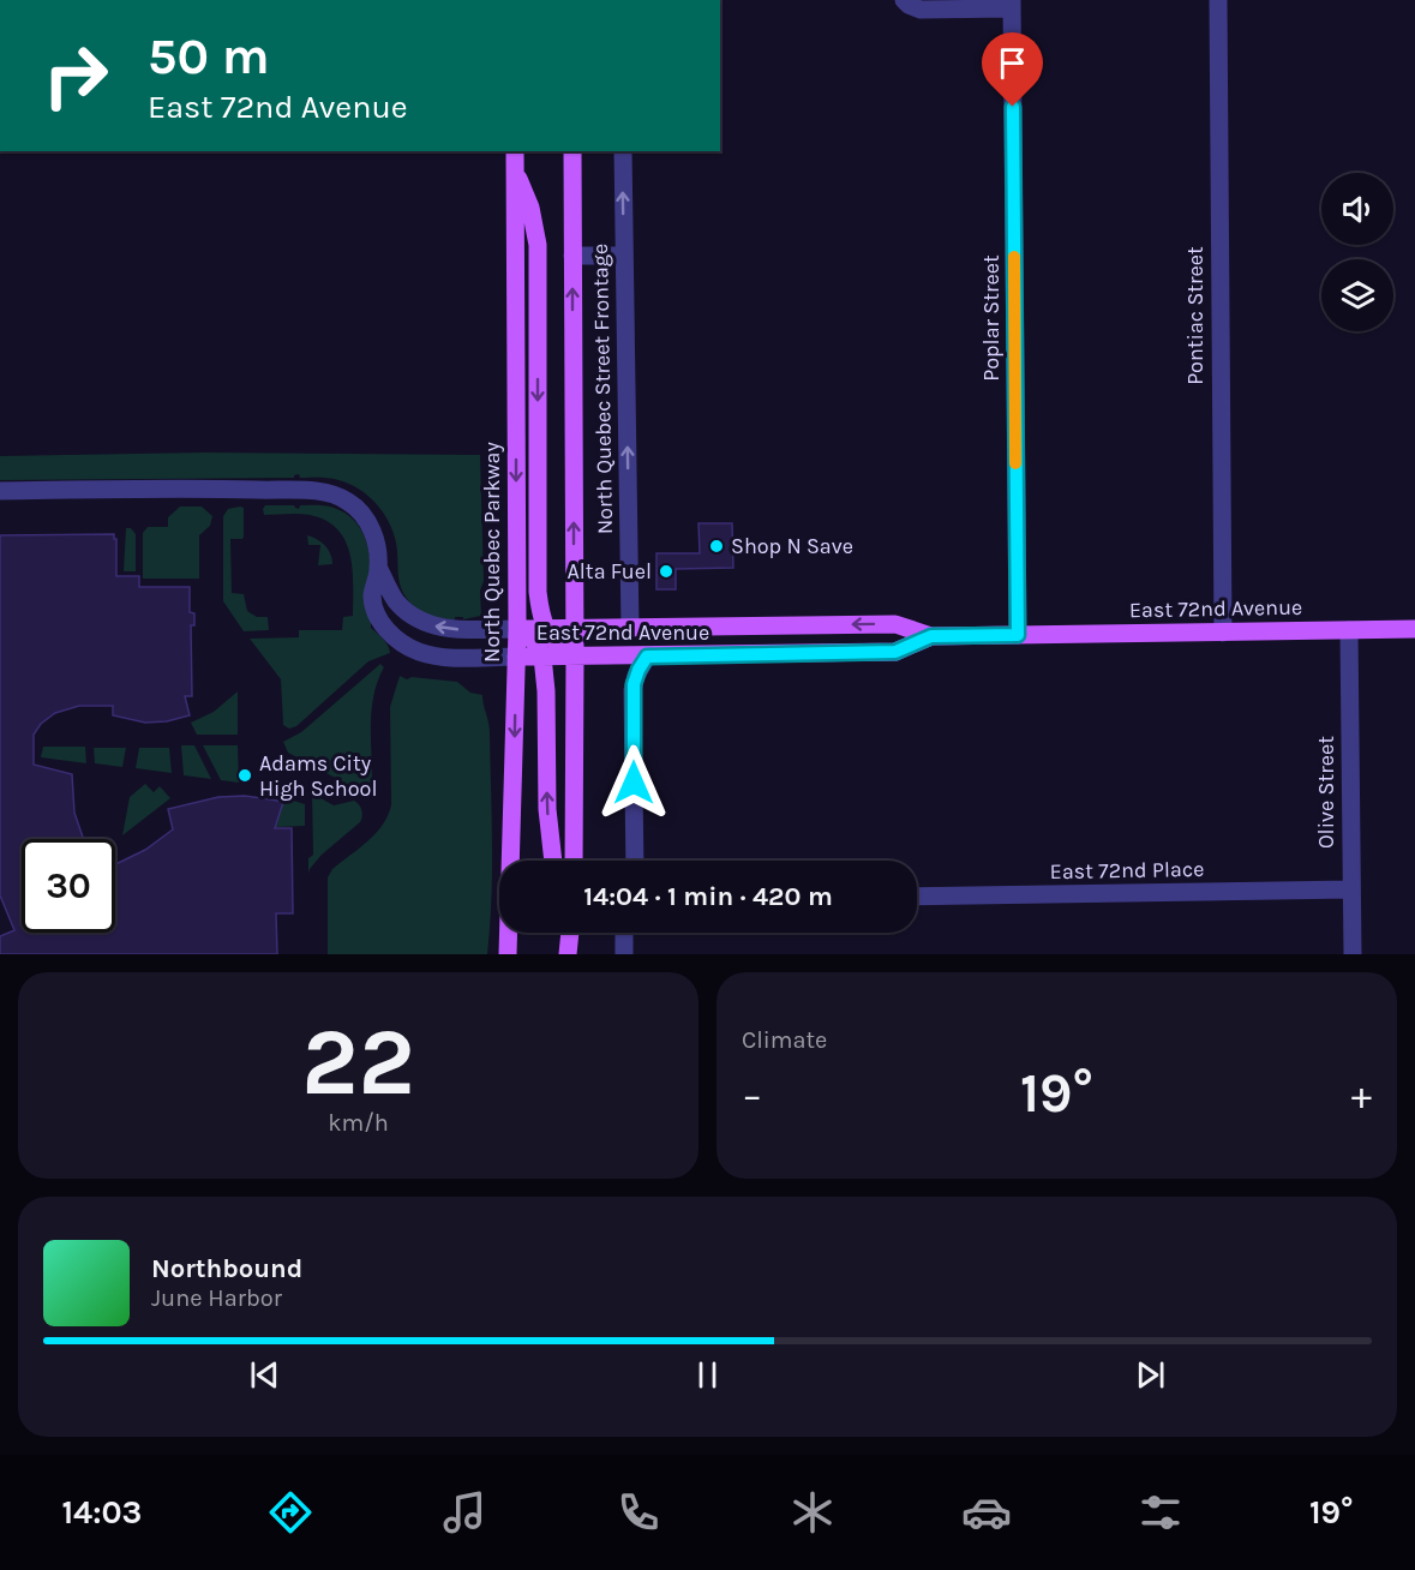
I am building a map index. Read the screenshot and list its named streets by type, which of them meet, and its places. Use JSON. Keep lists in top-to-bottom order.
{
  "streets": {
    "main road": ["North Quebec Parkway", "East 72nd Avenue"],
    "street": [
      "Pontiac Street",
      "Poplar Street",
      "North Quebec Street Frontage",
      "Olive Street",
      "East 72nd Place"
    ]
  },
  "crossings": [
    ["Pontiac Street", "East 72nd Avenue"],
    ["Poplar Street", "East 72nd Avenue"],
    ["North Quebec Street Frontage", "East 72nd Avenue"],
    ["North Quebec Parkway", "East 72nd Avenue"],
    ["East 72nd Avenue", "Olive Street"],
    ["Olive Street", "East 72nd Place"]
  ],
  "one_way": ["North Quebec Street Frontage"],
  "places": ["Shop N Save", "Alta Fuel", "Adams City High School"],
  "page": {
    "turn": ["50 m", "East 72nd Avenue"],
    "limit": "30",
    "trip": "14:04 · 1 min · 420 m",
    "tile": [
      ["22", "km/h"],
      "Climate"
    ],
    "heat": ["−", "19°", "+"],
    "song": ["Northbound", "June Harbor"],
    "tabs": ["14:03", "19°"]
  }
}
